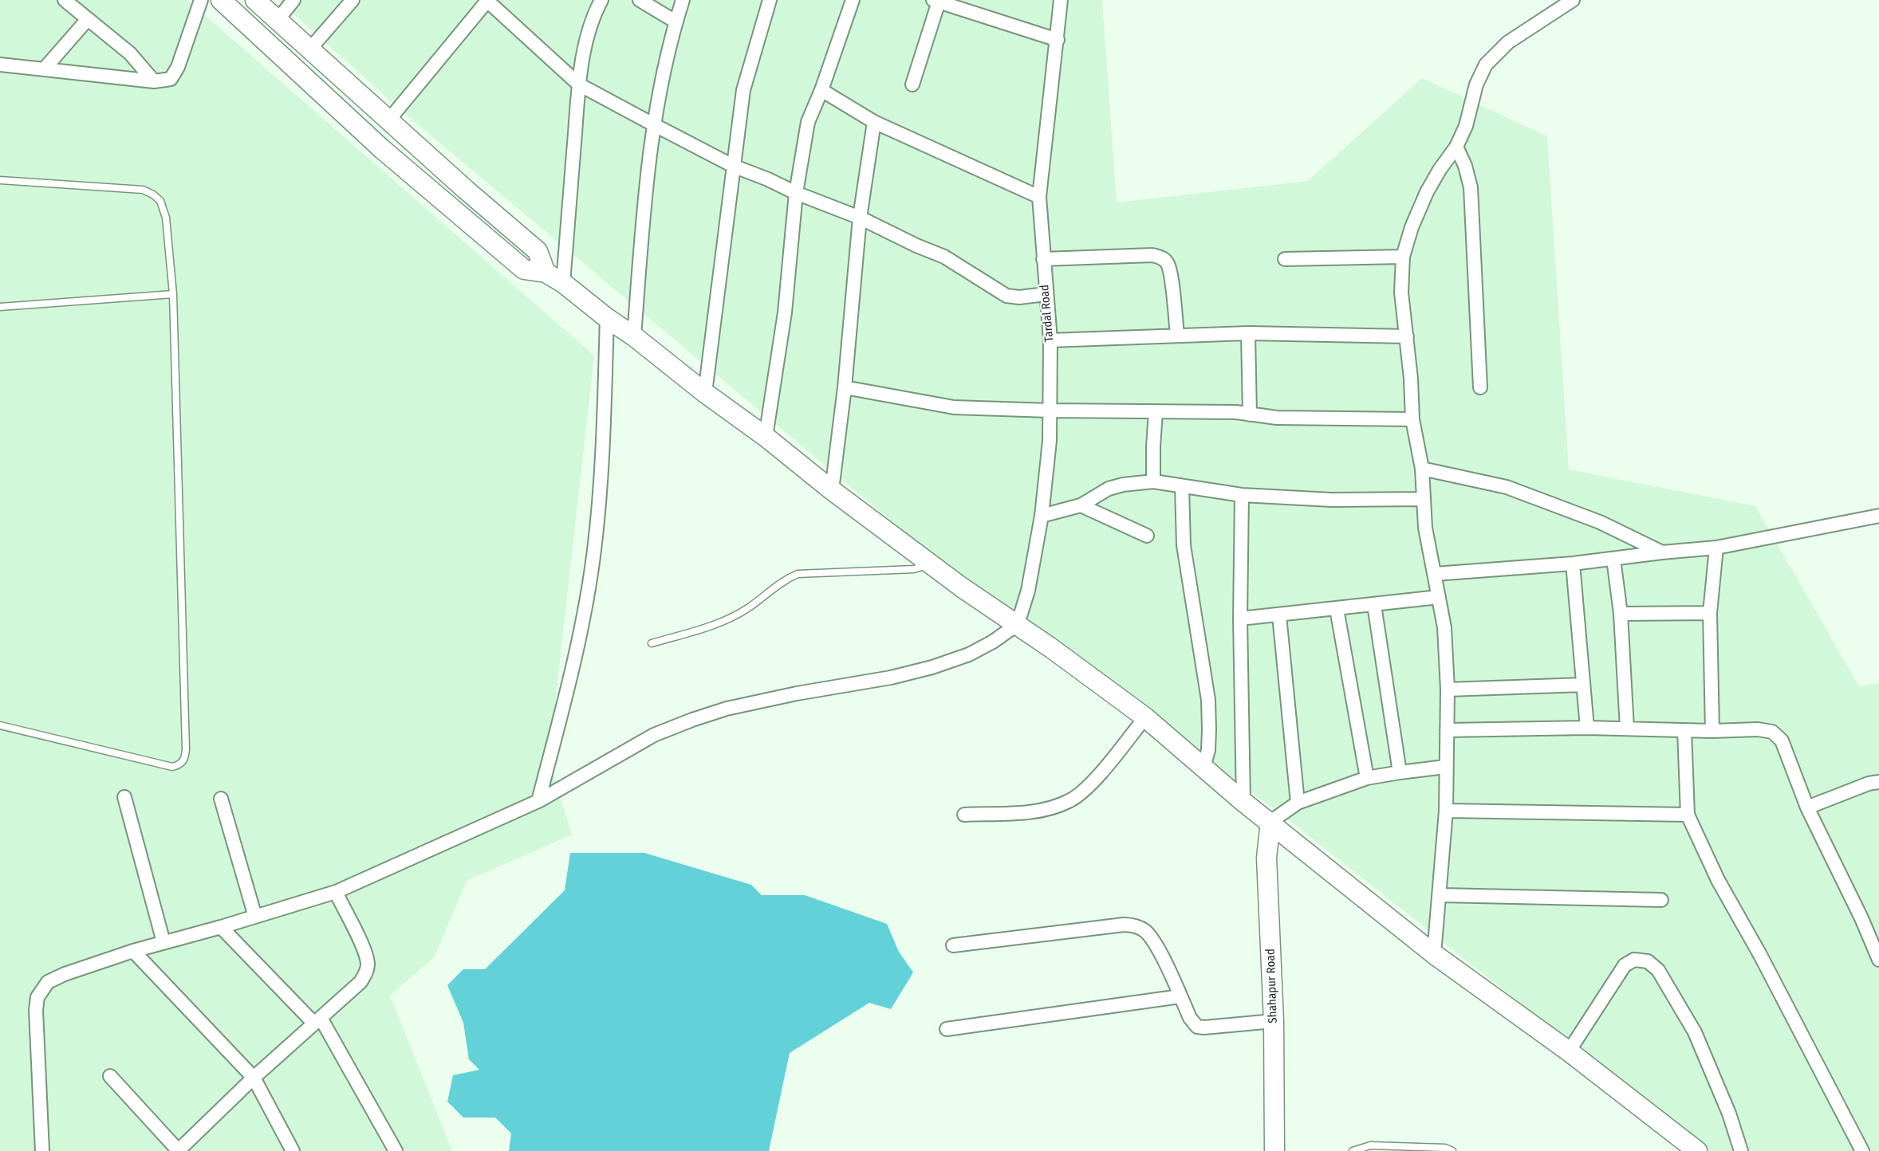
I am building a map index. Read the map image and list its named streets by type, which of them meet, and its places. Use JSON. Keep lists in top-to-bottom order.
{
  "streets": {
    "main road": ["Shahapur Road"],
    "street": ["Tardal Road"]
  }
}
